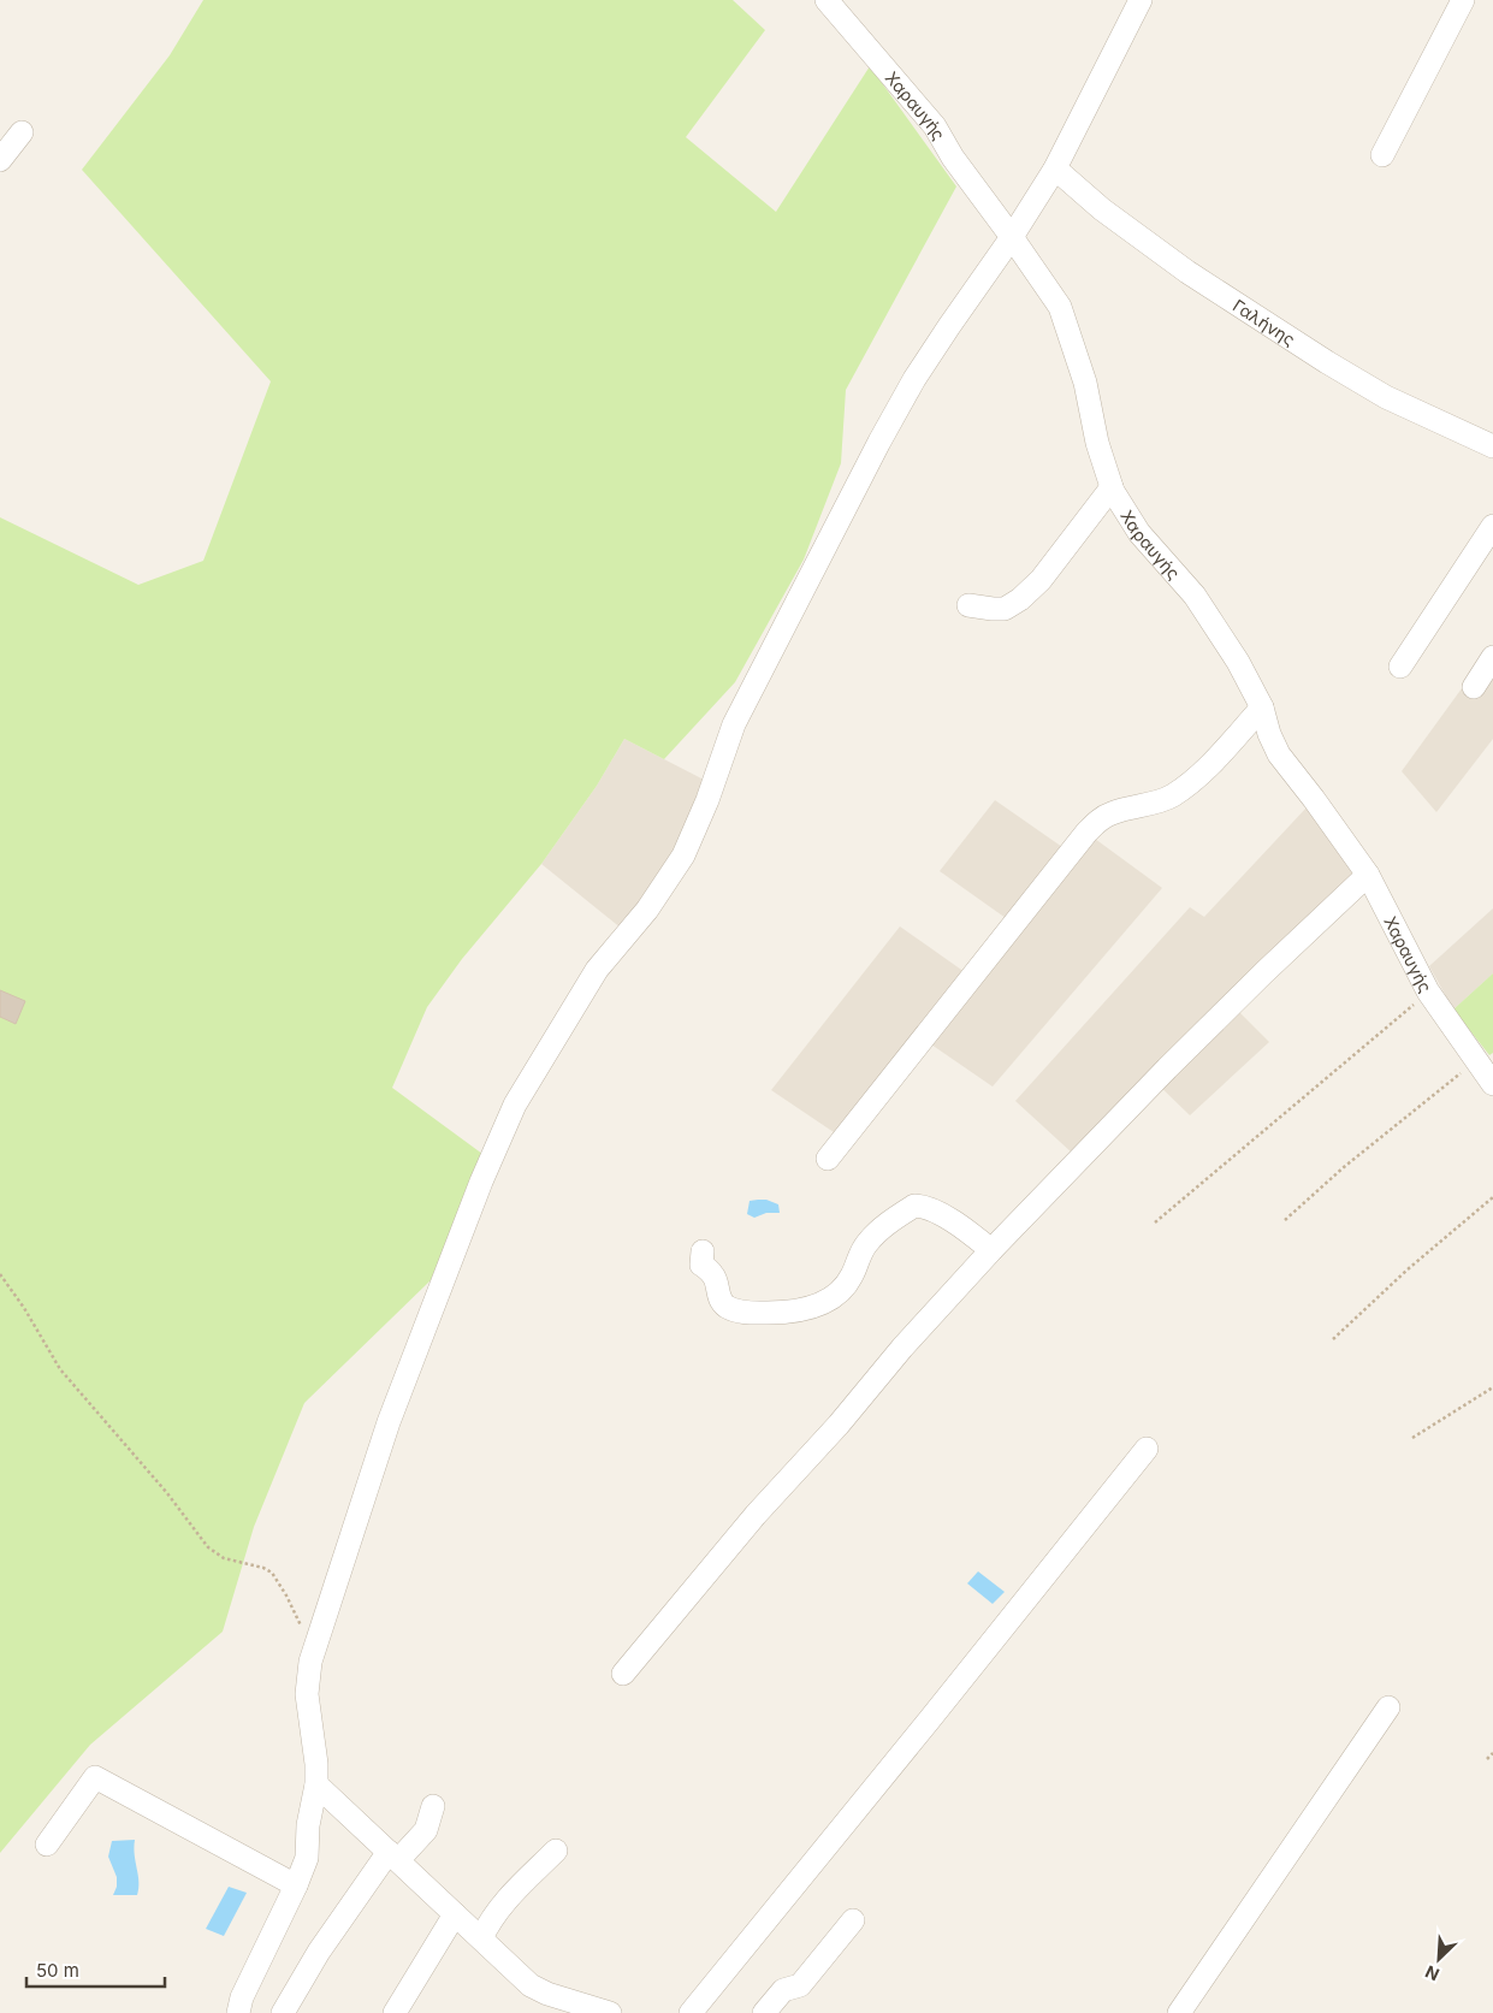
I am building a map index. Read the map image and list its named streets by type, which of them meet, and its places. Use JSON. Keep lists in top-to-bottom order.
{
  "streets": {
    "street": ["Χαραυγής", "Γαλήνης"]
  },
  "scale_bar": "50 m",
  "north": "bottom left"
}
